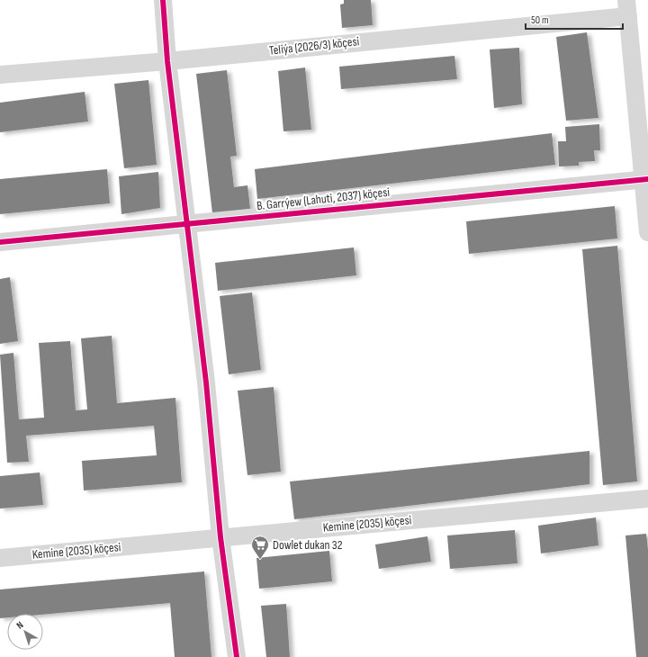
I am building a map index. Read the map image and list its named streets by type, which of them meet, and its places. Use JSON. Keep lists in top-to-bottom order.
{
  "streets": {
    "street": ["Teliýa (2026/3) köçesi", "B. Garrýew (Lahuti, 2037) köçesi", "Kemine (2035) köçesi"]
  },
  "places": {
    "supermarket": ["Dowlet dukan 32"]
  },
  "scale_bar": "50 m",
  "north": "top left"
}
